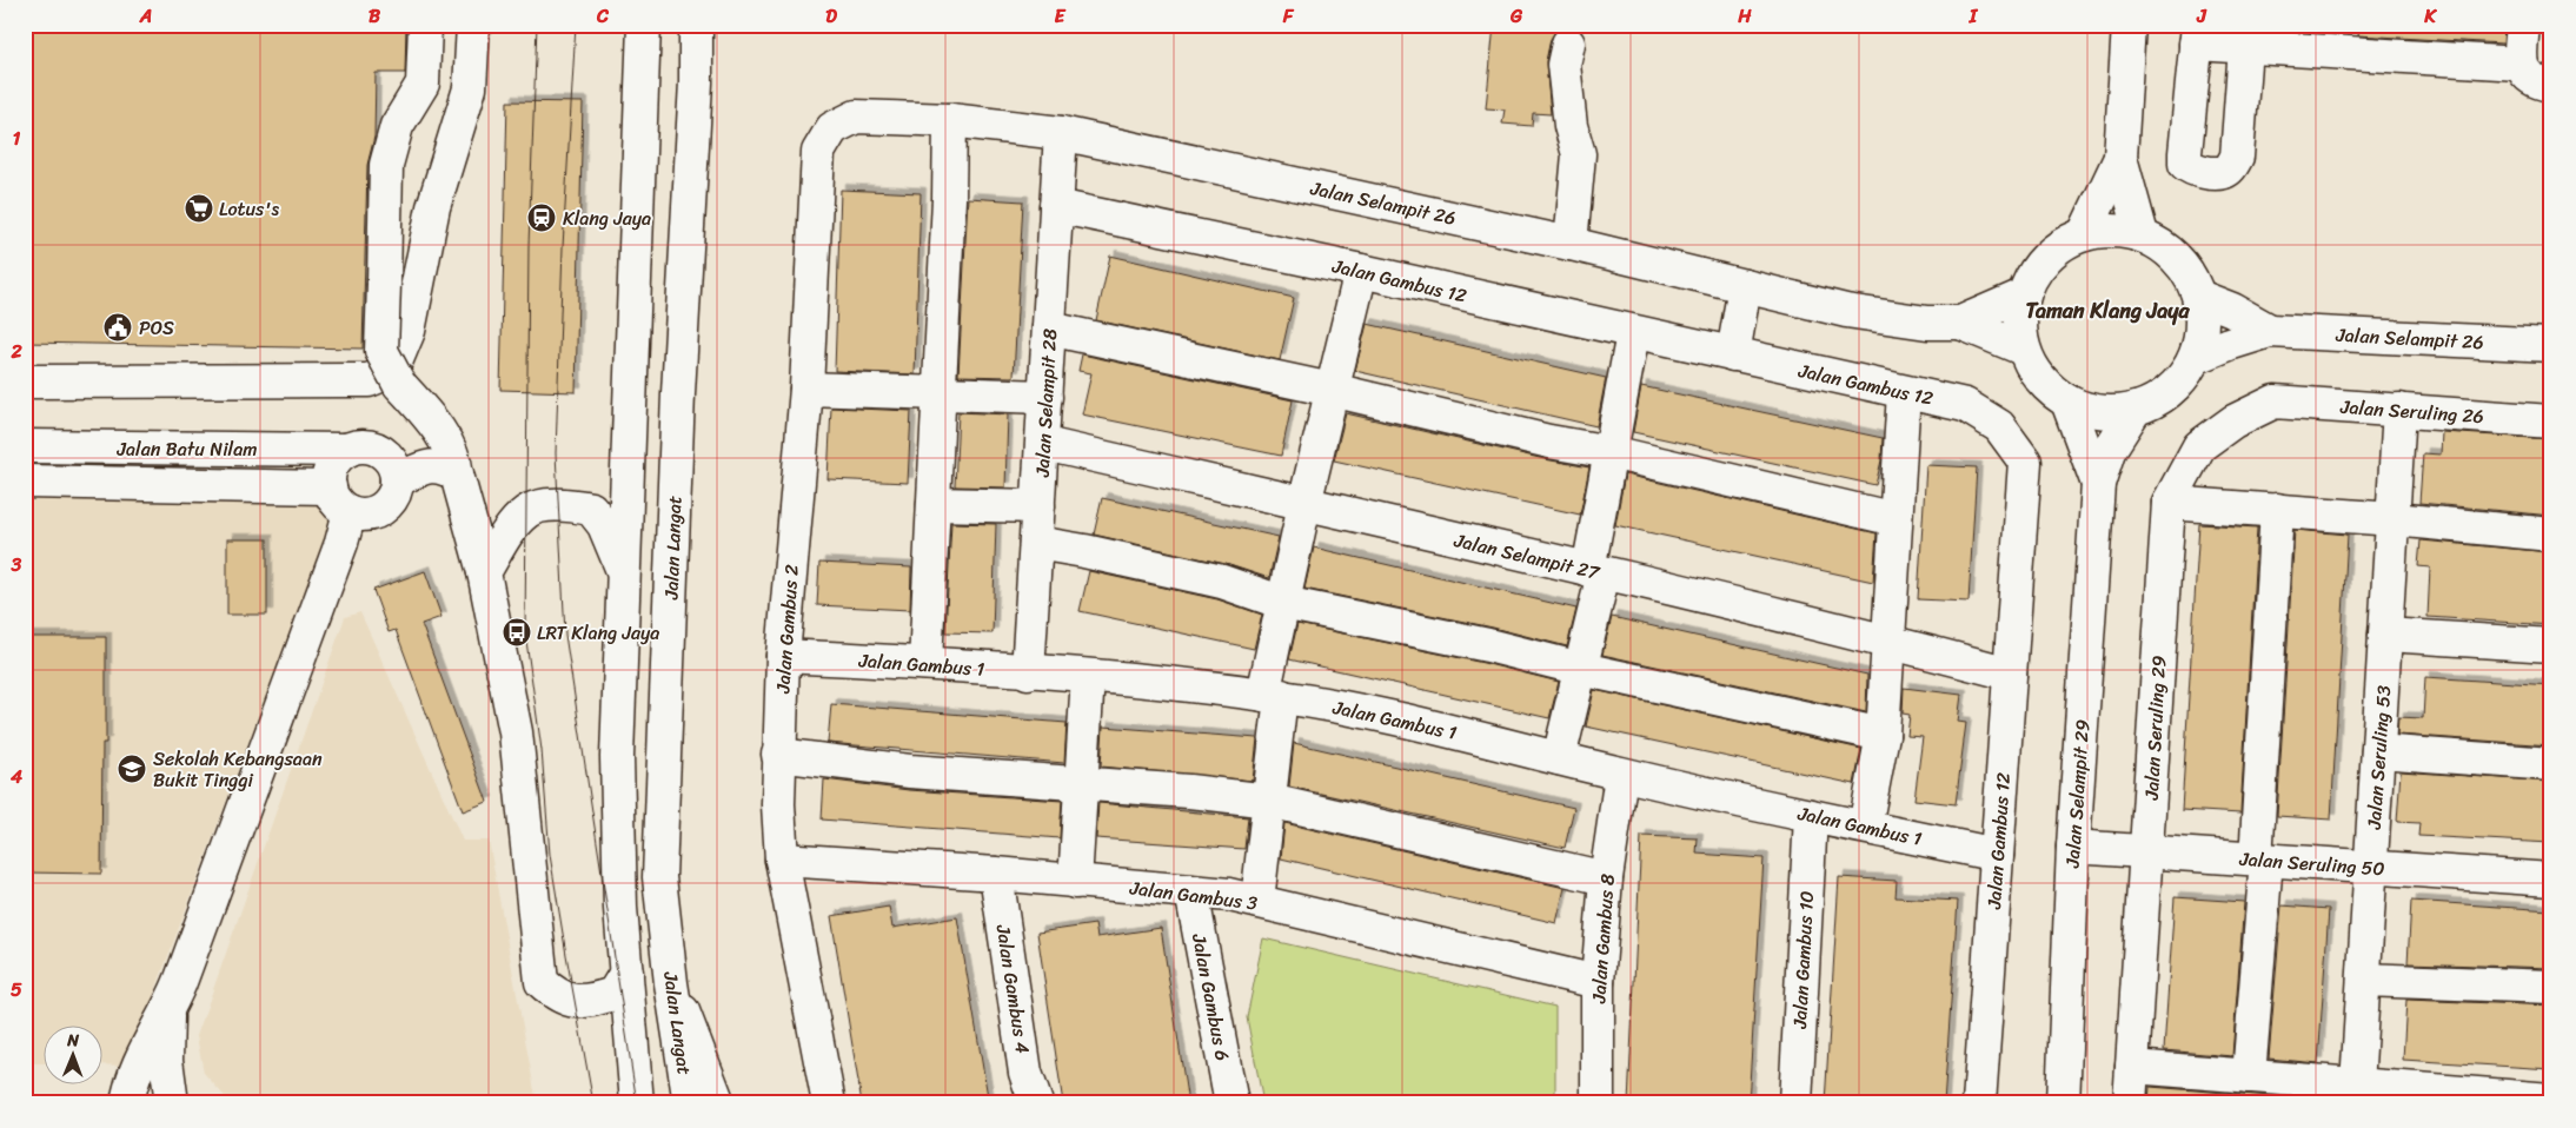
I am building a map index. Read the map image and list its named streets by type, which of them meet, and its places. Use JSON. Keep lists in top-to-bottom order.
{
  "streets": {
    "main road": [
      "Jalan Selampit 26",
      "Jalan Gambus 12",
      "Jalan Selampit 28",
      "Jalan Seruling 26",
      "Jalan Batu Nilam",
      "Jalan Langat",
      "Jalan Selampit 27",
      "Jalan Gambus 2",
      "Jalan Gambus 1",
      "Jalan Seruling 29",
      "Jalan Seruling 53",
      "Jalan Selampit 29",
      "Jalan Seruling 50",
      "Jalan Gambus 3",
      "Jalan Gambus 8",
      "Jalan Gambus 10",
      "Jalan Gambus 4",
      "Jalan Gambus 6"
    ]
  },
  "crossings": [
    ["Jalan Selampit 26", "Jalan Selampit 28"],
    ["Jalan Selampit 26", "Jalan Gambus 2"],
    ["Jalan Selampit 26", "Jalan Selampit 29"],
    ["Jalan Gambus 12", "Jalan Selampit 28"],
    ["Jalan Gambus 12", "Jalan Selampit 27"],
    ["Jalan Gambus 12", "Jalan Gambus 1"],
    ["Jalan Selampit 28", "Jalan Selampit 27"],
    ["Jalan Selampit 28", "Jalan Gambus 1"],
    ["Jalan Seruling 26", "Jalan Seruling 29"],
    ["Jalan Seruling 26", "Jalan Seruling 53"],
    ["Jalan Gambus 2", "Jalan Gambus 1"],
    ["Jalan Gambus 2", "Jalan Gambus 3"],
    ["Jalan Gambus 1", "Jalan Gambus 8"],
    ["Jalan Gambus 1", "Jalan Gambus 10"],
    ["Jalan Seruling 29", "Jalan Seruling 50"],
    ["Jalan Seruling 53", "Jalan Seruling 50"],
    ["Jalan Selampit 29", "Jalan Seruling 50"],
    ["Jalan Gambus 3", "Jalan Gambus 8"],
    ["Jalan Gambus 3", "Jalan Gambus 4"],
    ["Jalan Gambus 3", "Jalan Gambus 6"]
  ],
  "districts": ["Taman Klang Jaya"],
  "places": {
    "supermarket": ["Lotus's"],
    "station": ["Klang Jaya"],
    "public building": ["POS"],
    "bus stop": ["LRT Klang Jaya"],
    "school or university": ["Sekolah Kebangsaan Bukit Tinggi"]
  },
  "north": "top",
  "grid": {
    "columns": [
      "A",
      "B",
      "C",
      "D",
      "E",
      "F",
      "G",
      "H",
      "I",
      "J",
      "K"
    ],
    "rows": [
      "1",
      "2",
      "3",
      "4",
      "5"
    ]
  }
}
